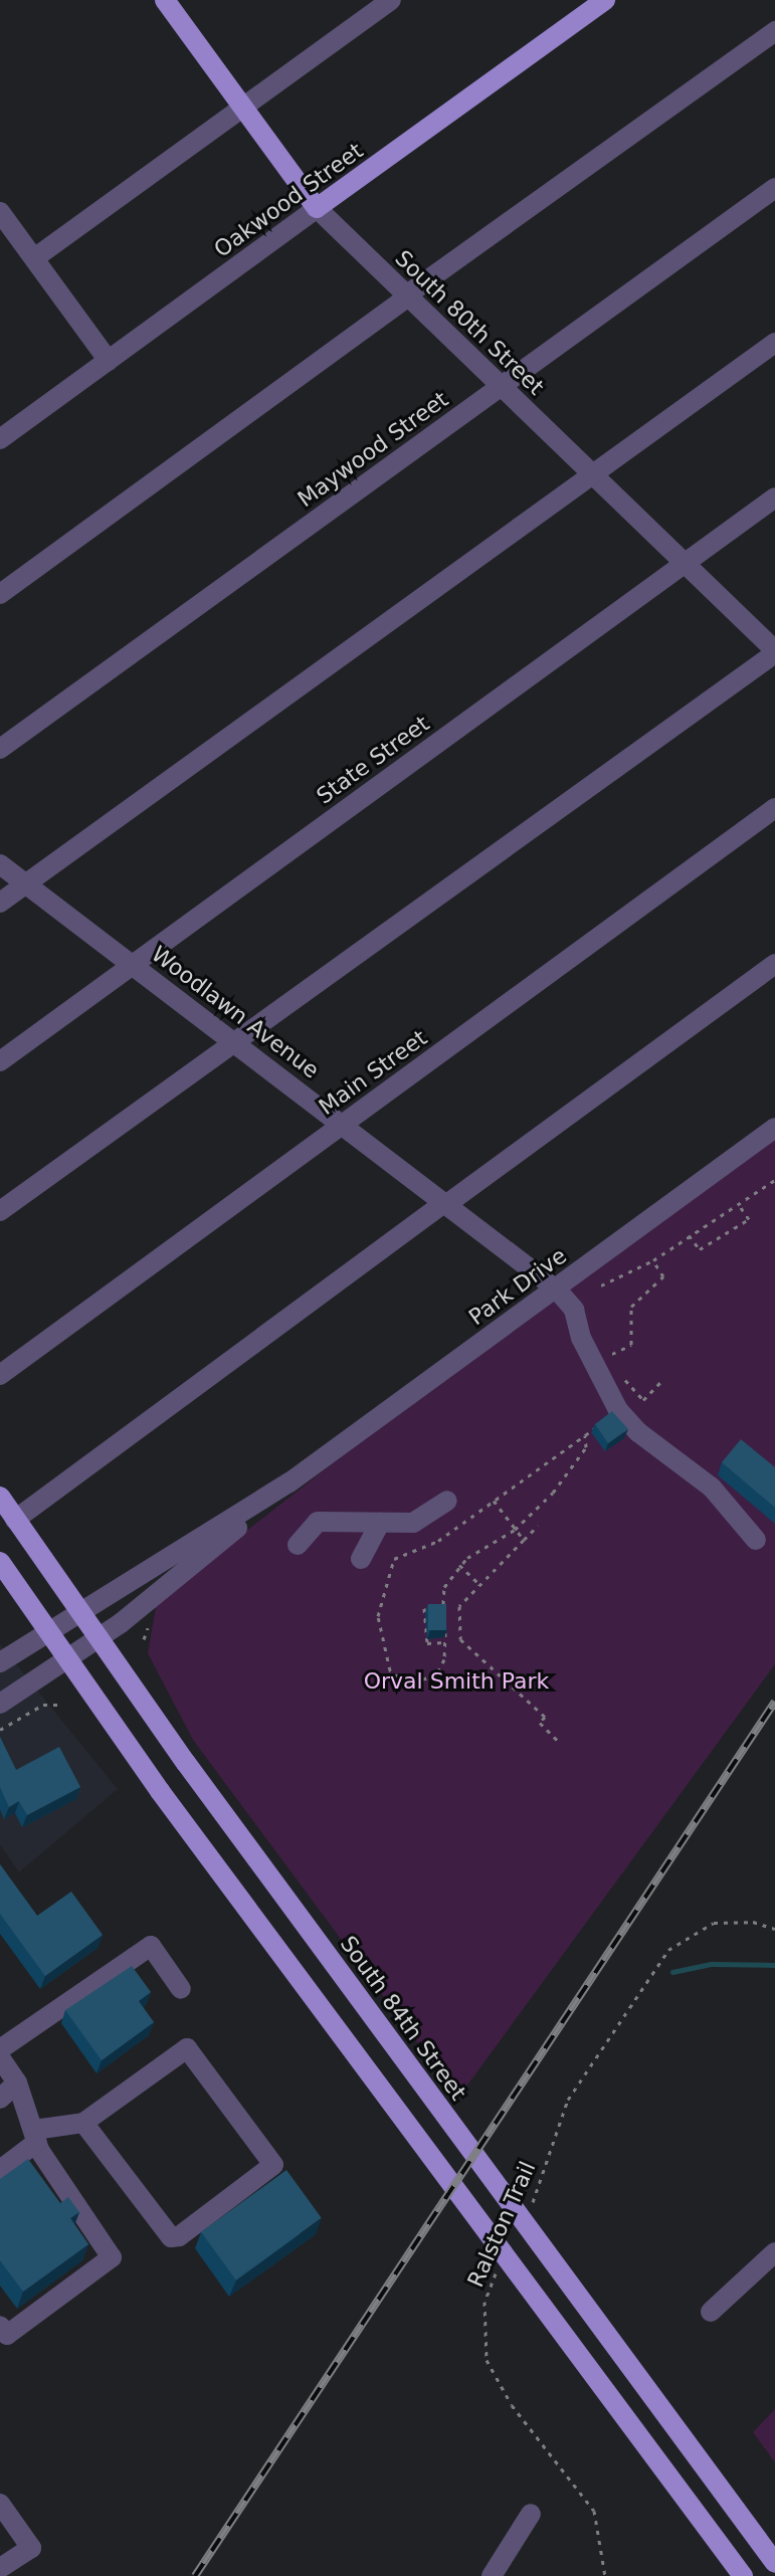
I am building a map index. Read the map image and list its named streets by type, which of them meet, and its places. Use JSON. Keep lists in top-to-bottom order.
{
  "streets": {
    "main road": ["Oakwood Street", "South 80th Street", "South 84th Street"],
    "street": [
      "Maywood Street",
      "State Street",
      "Woodlawn Avenue",
      "Main Street",
      "Park Drive"
    ],
    "path": ["Ralston Trail"]
  },
  "crossings": [
    ["Oakwood Street", "South 80th Street"],
    ["South 80th Street", "Maywood Street"],
    ["South 80th Street", "State Street"],
    ["State Street", "Woodlawn Avenue"],
    ["Woodlawn Avenue", "Main Street"],
    ["Woodlawn Avenue", "Park Drive"],
    ["Park Drive", "South 84th Street"]
  ],
  "parks": ["Orval Smith Park"]
}
